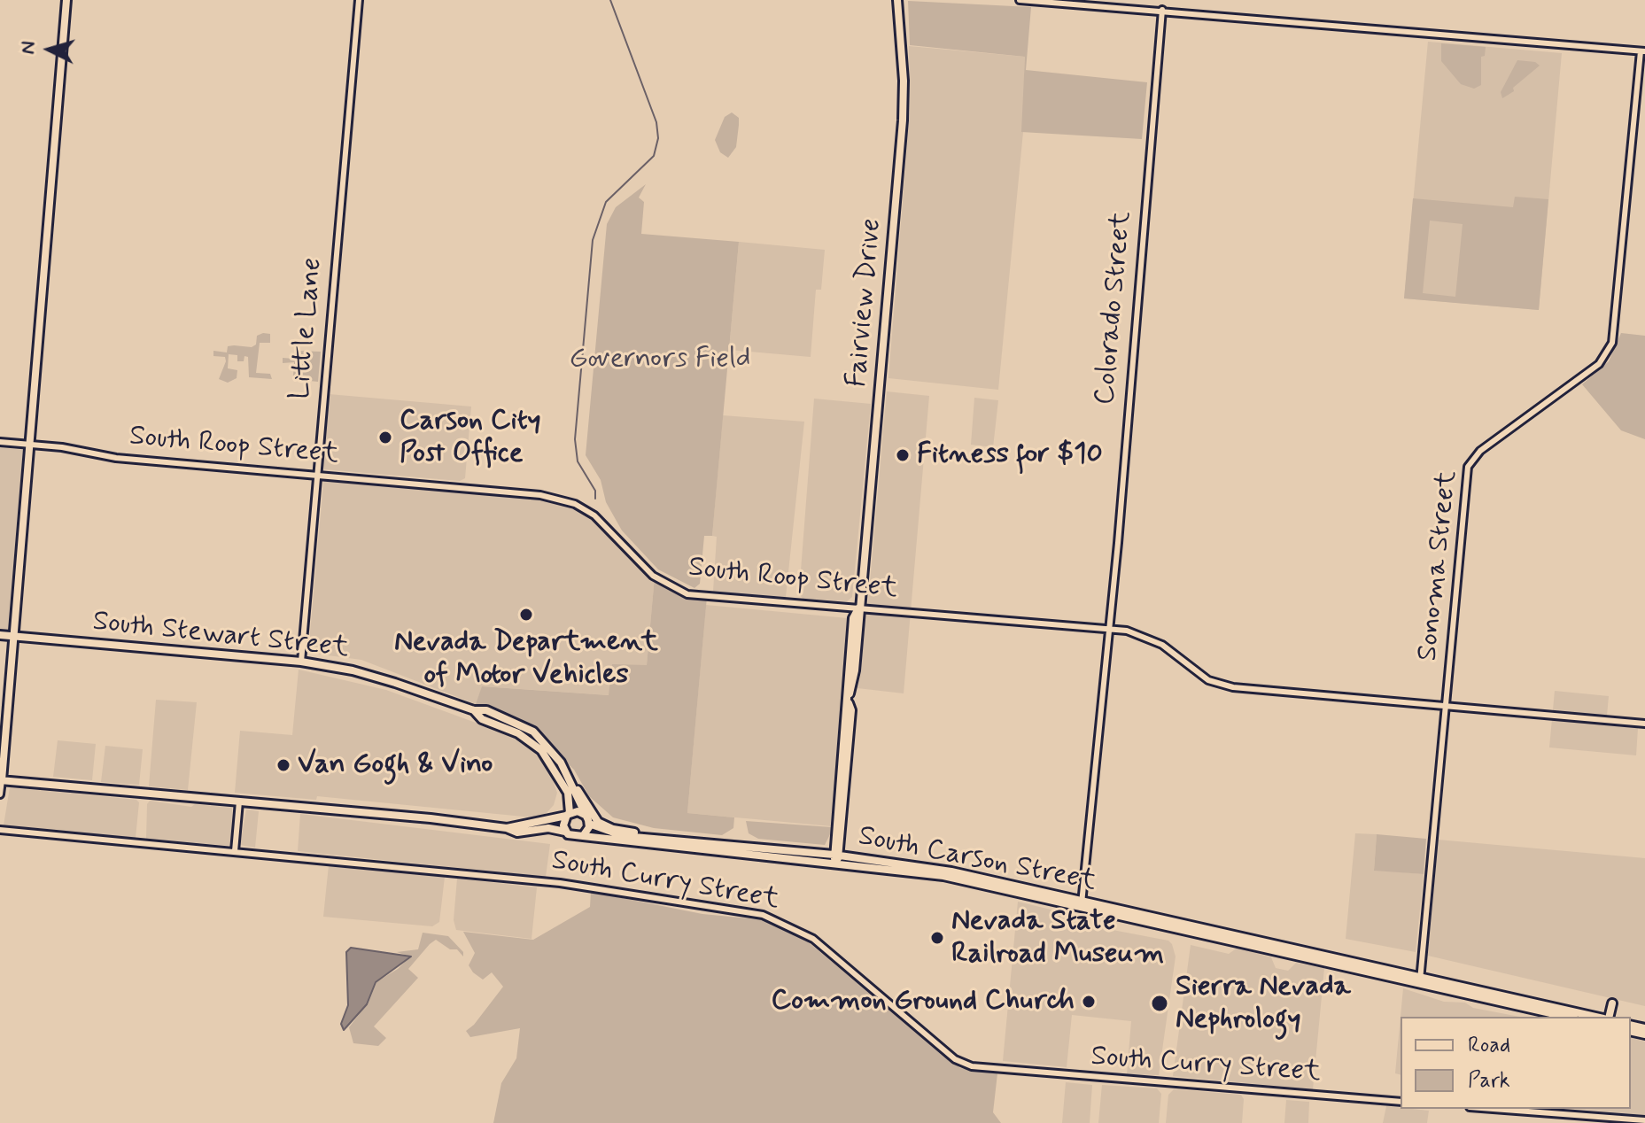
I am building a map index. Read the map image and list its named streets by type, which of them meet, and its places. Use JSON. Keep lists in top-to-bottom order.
{
  "streets": {
    "main road": ["Fairview Drive", "South Stewart Street", "South Carson Street"],
    "street": [
      "Colorado Street",
      "Little Lane",
      "South Roop Street",
      "Sonoma Street",
      "South Curry Street"
    ]
  },
  "crossings": [
    ["Fairview Drive", "South Roop Street"],
    ["Fairview Drive", "South Carson Street"],
    ["Colorado Street", "South Roop Street"],
    ["Colorado Street", "South Carson Street"],
    ["Little Lane", "South Roop Street"],
    ["Little Lane", "South Stewart Street"],
    ["South Roop Street", "Sonoma Street"],
    ["Sonoma Street", "South Carson Street"],
    ["South Stewart Street", "South Carson Street"]
  ],
  "parks": ["Governors Field"],
  "places": [
    "Carson City Post Office",
    "Fitness for $10",
    "Nevada Department of Motor Vehicles",
    "Van Gogh & Vino",
    "Nevada State Railroad Museum",
    "Common Ground Church",
    "Sierra Nevada Nephrology"
  ],
  "legend": ["Road", "Park"],
  "north": "left"
}
